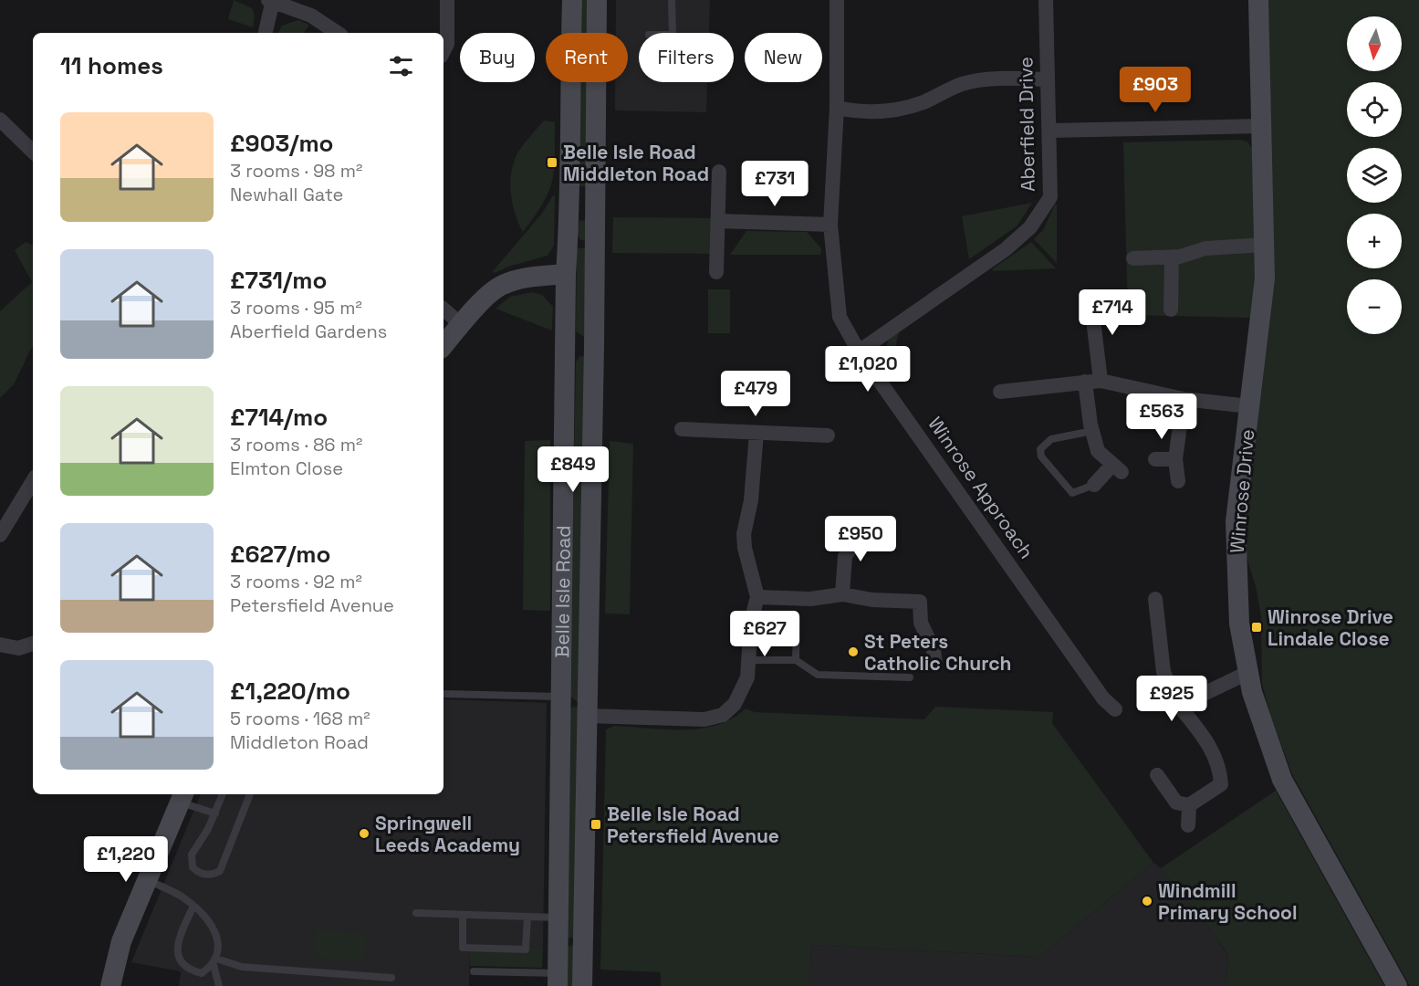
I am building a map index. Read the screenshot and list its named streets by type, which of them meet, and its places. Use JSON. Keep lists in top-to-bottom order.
{
  "streets": {
    "street": [
      "Aberfield Drive",
      "Winrose Approach",
      "Winrose Drive",
      "Belle Isle Road"
    ]
  },
  "crossings": [
    ["Aberfield Drive", "Winrose Approach"]
  ],
  "places": {
    "transit": ["Belle Isle Road Middleton Road", "Winrose Drive Lindale Close", "Belle Isle Road Petersfield Avenue"],
    "other": ["St Peters Catholic Church", "Springwell Leeds Academy", "Windmill Primary School"]
  },
  "north": "bottom",
  "page": {
    "map_buttons": ["+", "−"],
    "chip": [
      "Buy",
      "Rent",
      "Filters",
      "New"
    ],
    "heading": "11 homes",
    "price": [
      "£903",
      "£731",
      "£714",
      "£1,020",
      "£479",
      "£563",
      "£849",
      "£950",
      "£627",
      "£925",
      "£1,220"
    ],
    "list": [
      {
        "name": "£903/mo",
        "note": "3 rooms · 98 m² · Newhall Gate"
      },
      {
        "name": "£731/mo",
        "note": "3 rooms · 95 m² · Aberfield Gardens"
      },
      {
        "name": "£714/mo",
        "note": "3 rooms · 86 m² · Elmton Close"
      },
      {
        "name": "£627/mo",
        "note": "3 rooms · 92 m² · Petersfield Avenue"
      },
      {
        "name": "£1,220/mo",
        "note": "5 rooms · 168 m² · Middleton Road"
      }
    ]
  }
}
